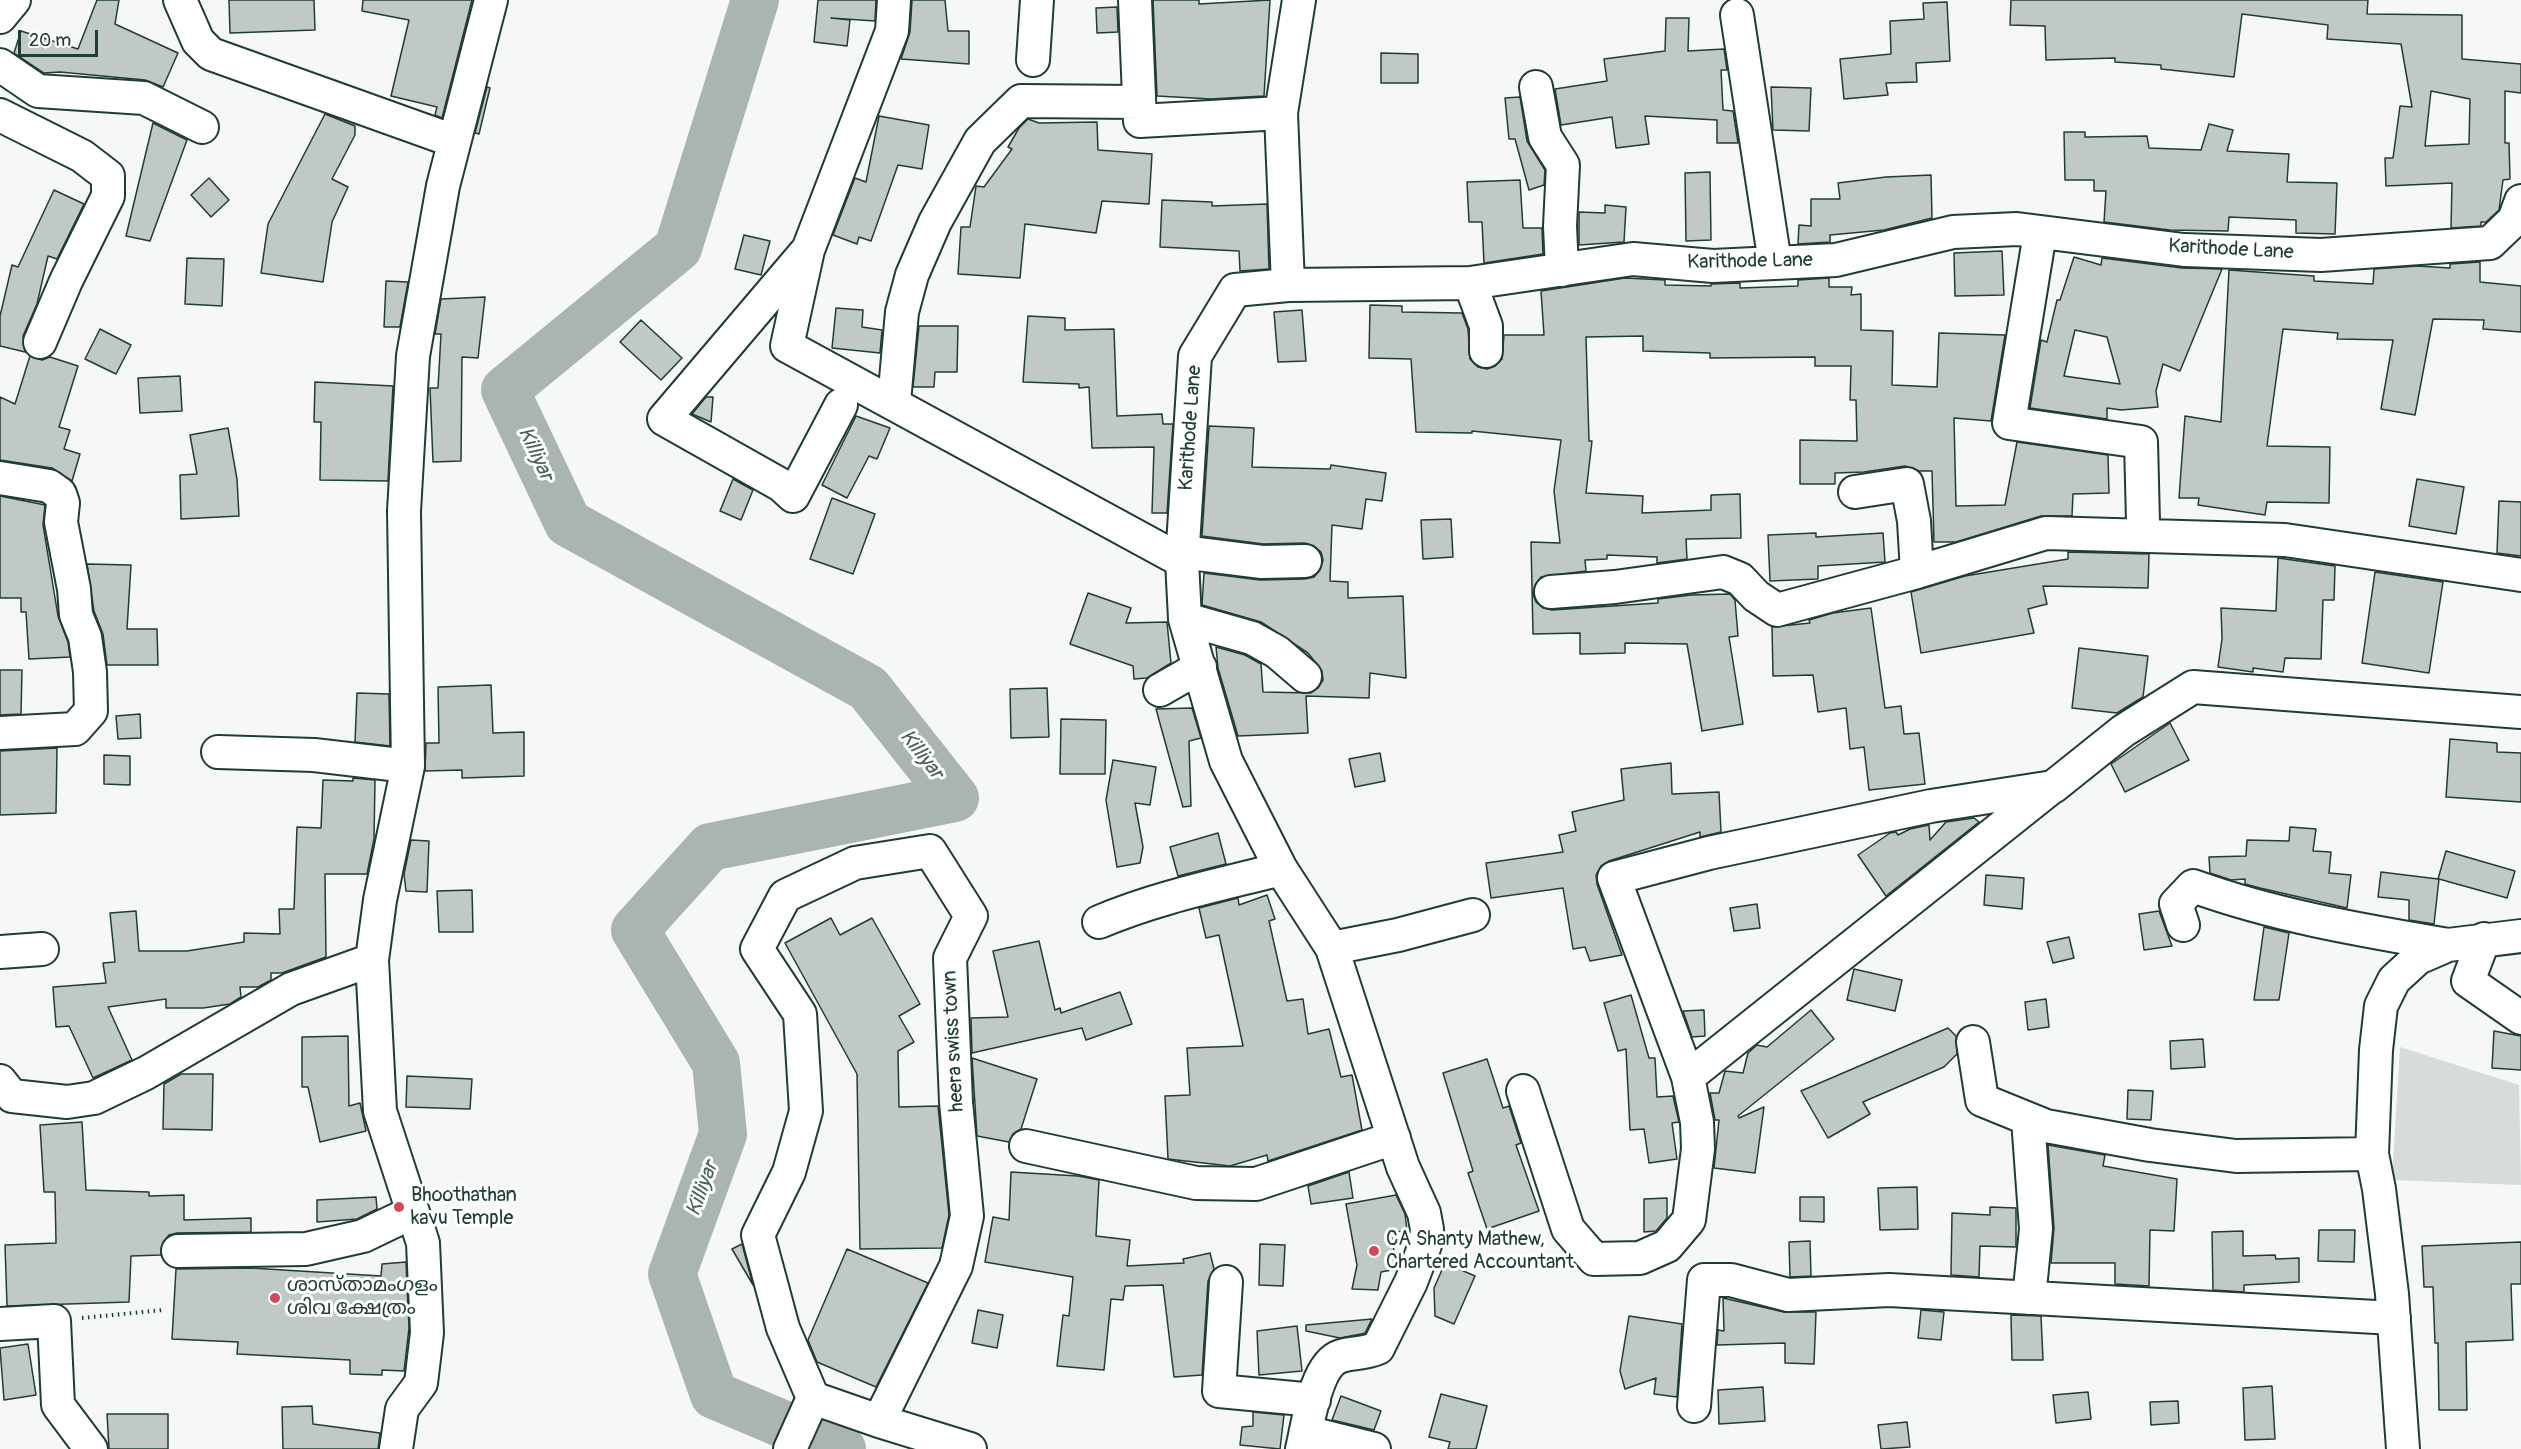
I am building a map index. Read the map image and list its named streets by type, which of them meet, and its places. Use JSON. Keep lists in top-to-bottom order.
{
  "streets": {
    "street": ["Karithode Lane", "heera swiss town"]
  },
  "water": ["Killiyar"],
  "places": ["Bhoothathan kavu Temple", "CA Shanty Mathew, Chartered Accountant", "ശാസ്താമംഗളം ശിവ ക്ഷേത്രം"],
  "scale_bar": "20 m"
}
